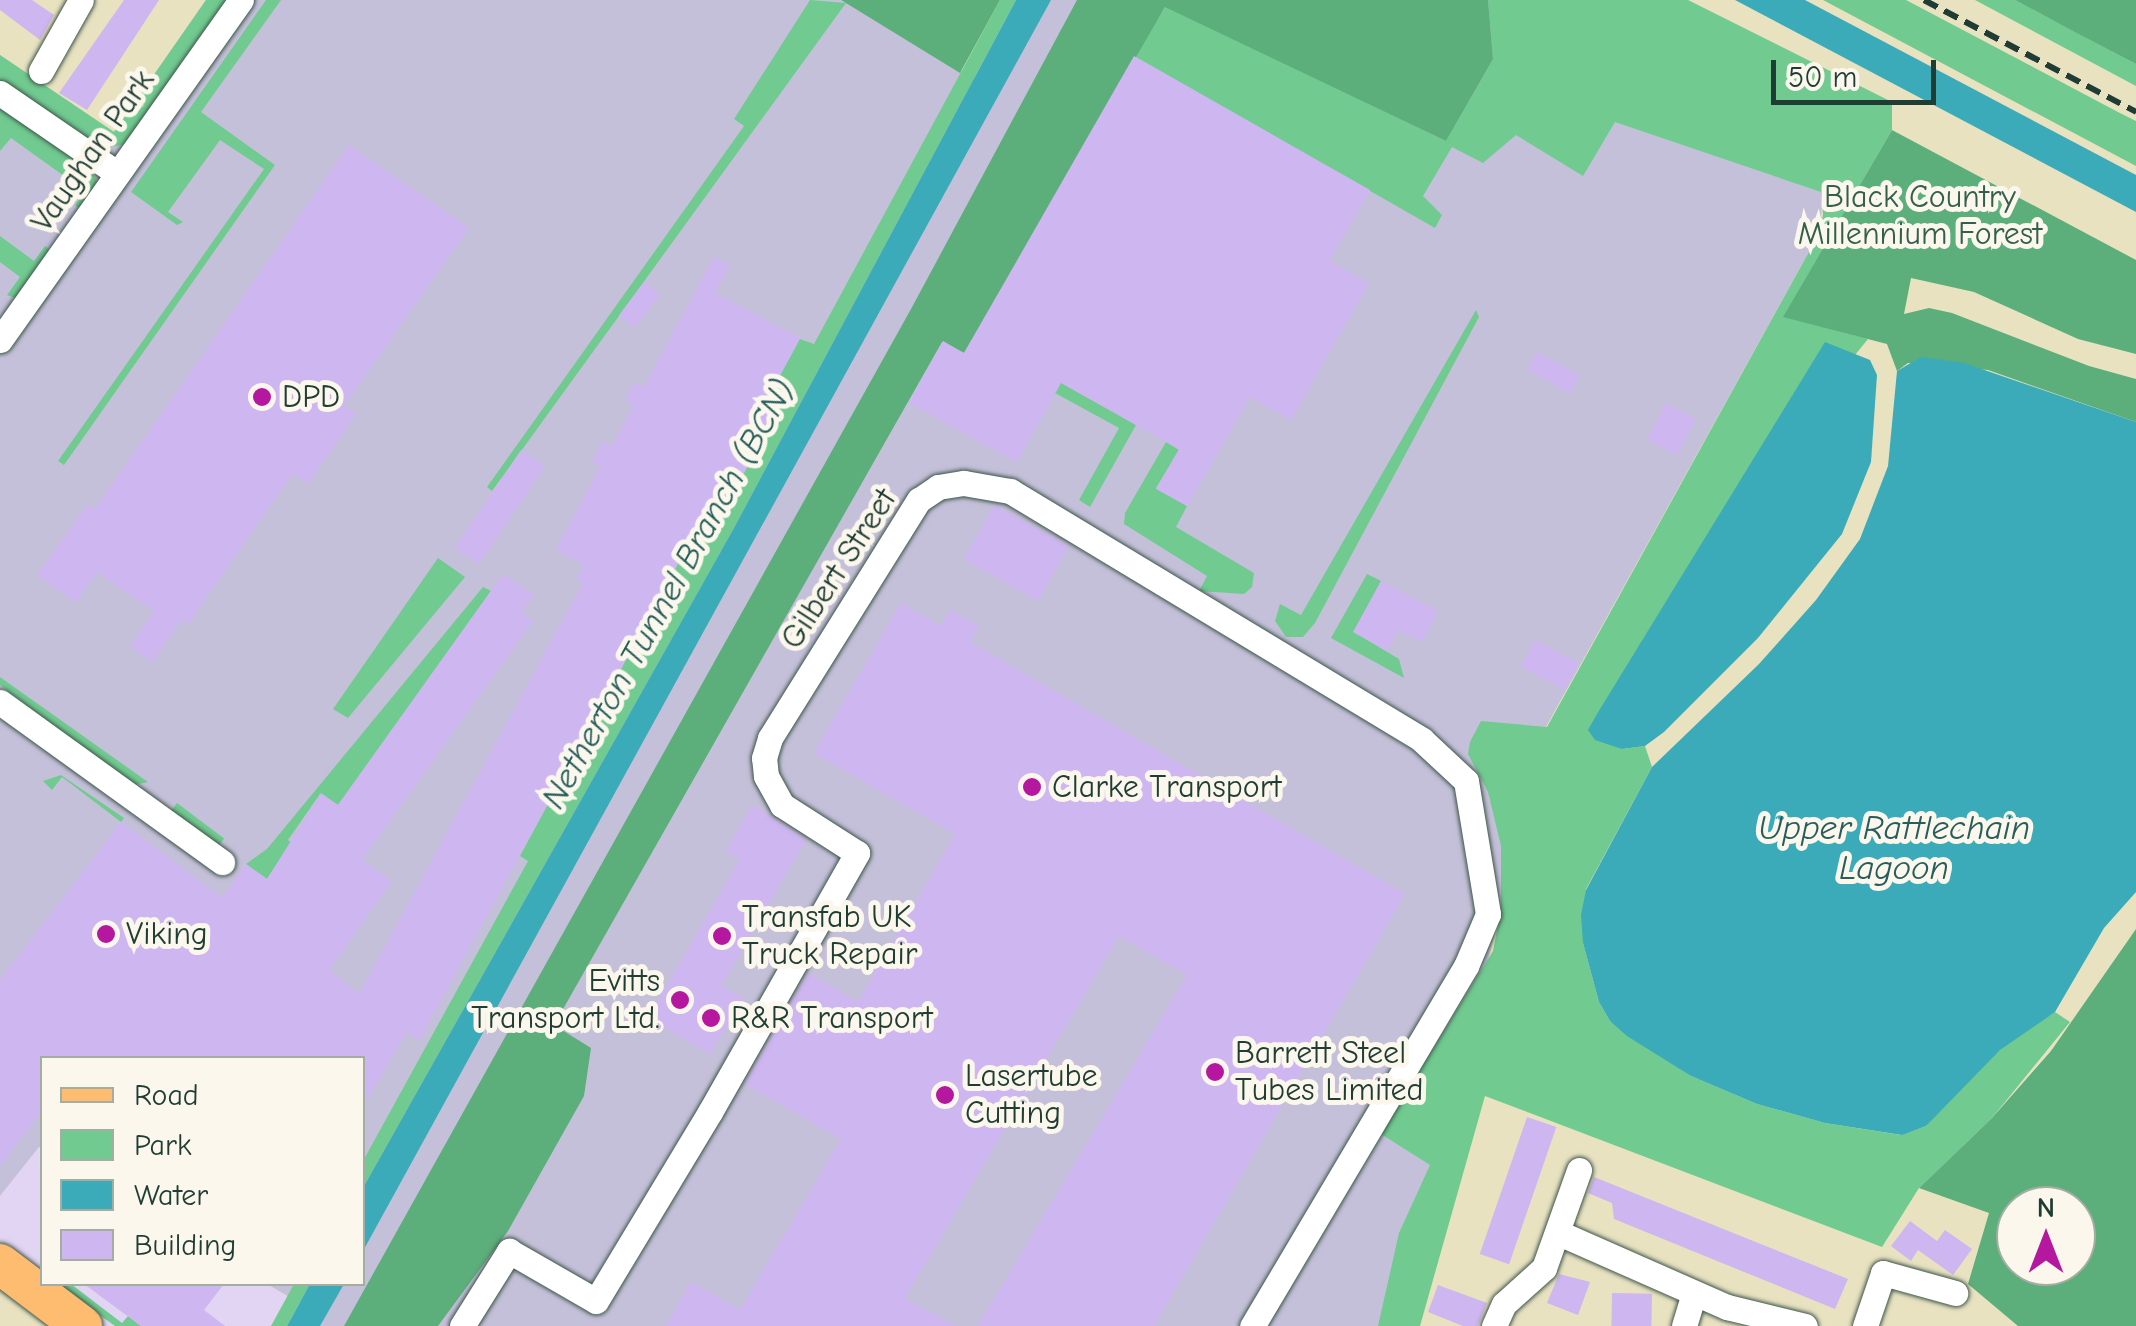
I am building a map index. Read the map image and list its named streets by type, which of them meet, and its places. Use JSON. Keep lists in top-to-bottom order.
{
  "streets": {
    "street": ["Vaughan Park", "Gilbert Street"]
  },
  "water": ["Netherton Tunnel Branch (BCN)", "Upper Rattlechain Lagoon"],
  "parks": ["Black Country Millennium Forest"],
  "places": [
    "DPD",
    "Clarke Transport",
    "Viking",
    "Transfab UK Truck Repair",
    "Evitts Transport Ltd.",
    "R&R Transport",
    "Barrett Steel Tubes Limited",
    "Lasertube Cutting"
  ],
  "legend": [
    "Road",
    "Park",
    "Water",
    "Building"
  ],
  "scale_bar": "50 m",
  "north": "top"
}
